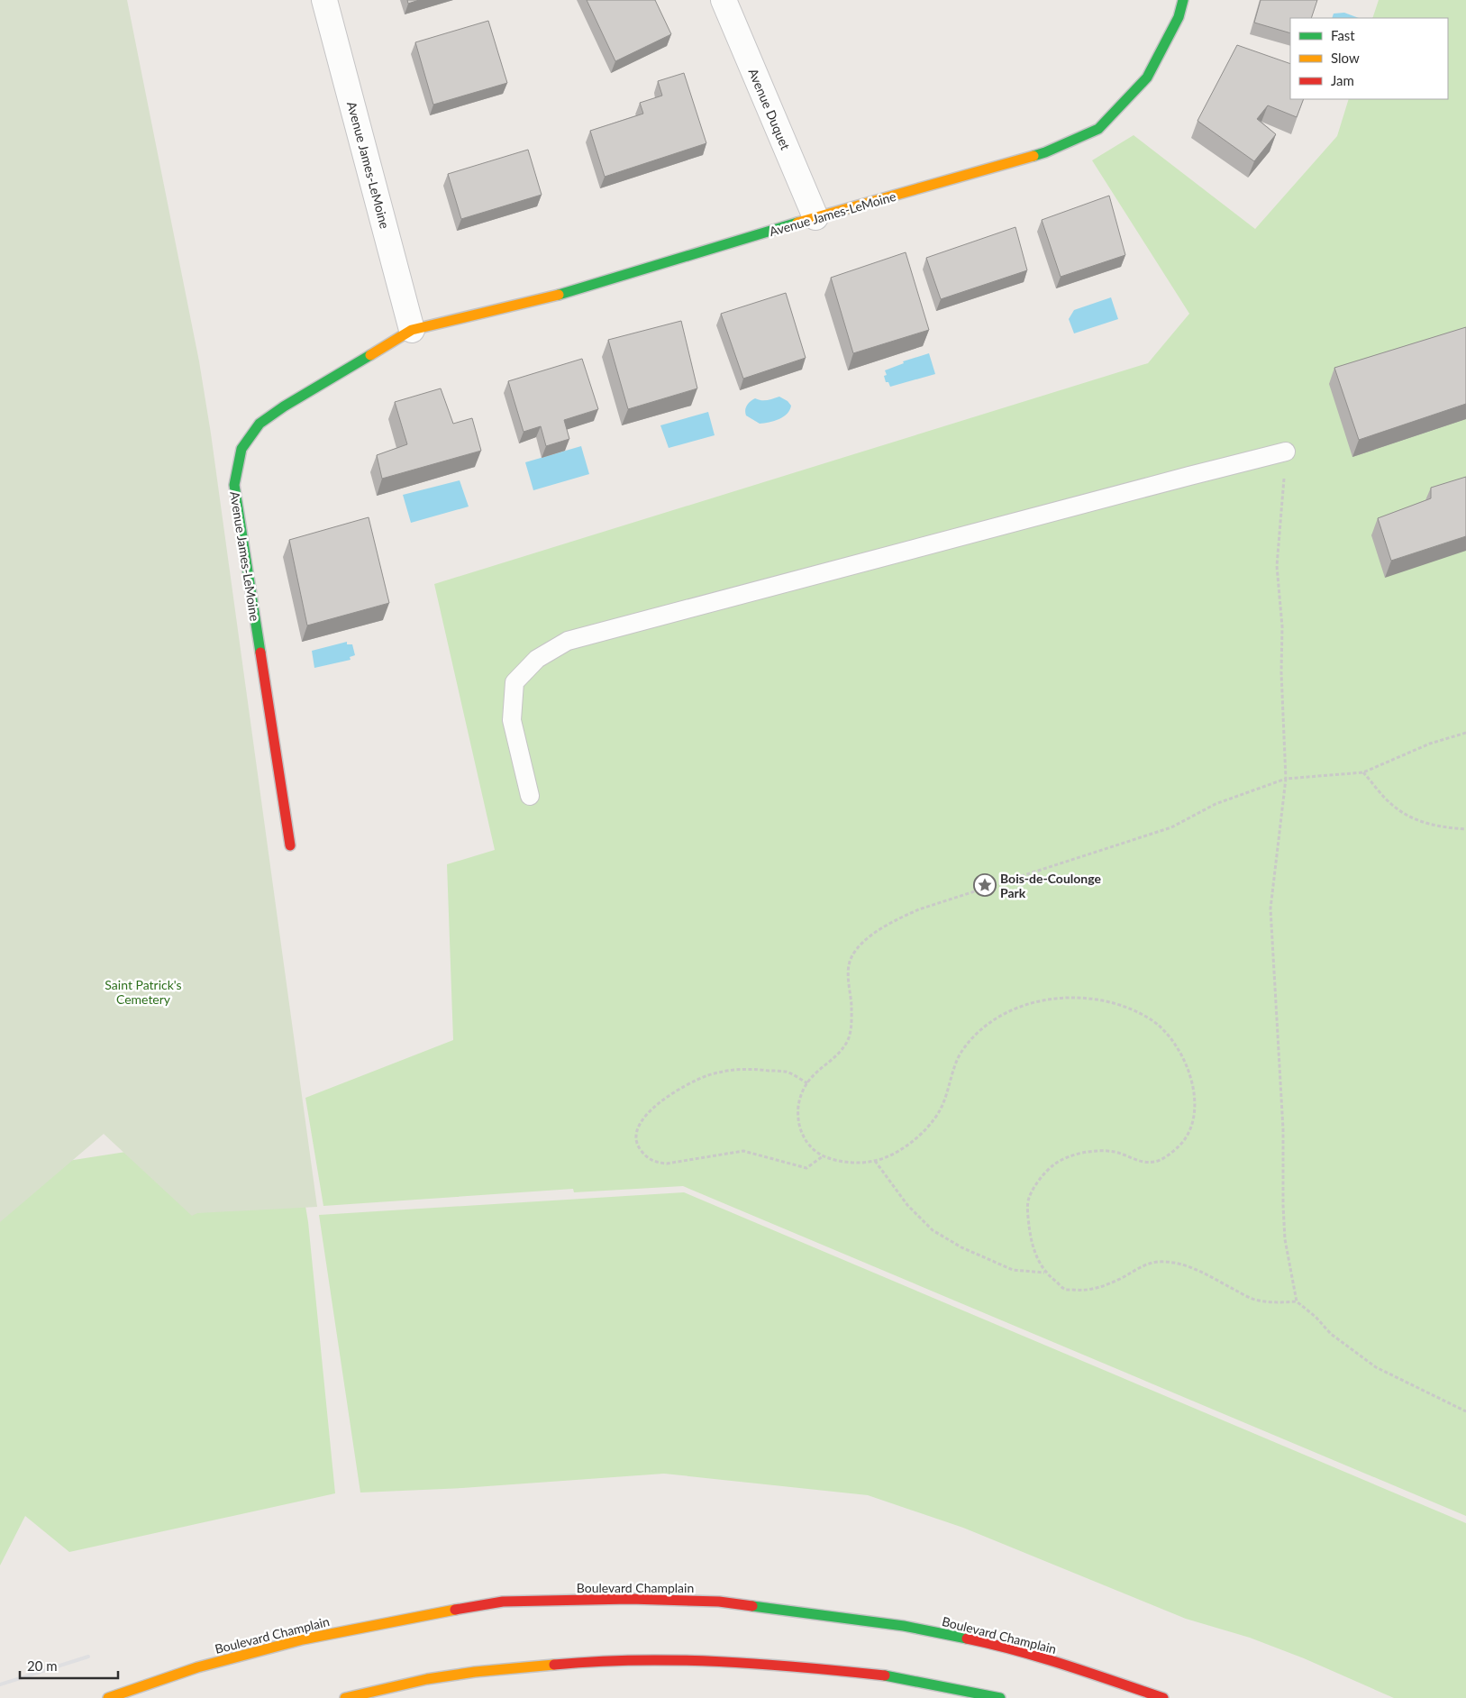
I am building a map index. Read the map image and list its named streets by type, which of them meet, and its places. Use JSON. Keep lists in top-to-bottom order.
{
  "streets": {
    "main road": ["Avenue James-LeMoine", "Boulevard Champlain"],
    "street": ["Avenue Duquet"]
  },
  "crossings": [
    ["Avenue Duquet", "Avenue James-LeMoine"]
  ],
  "parks": ["Saint Patrick's Cemetery"],
  "places": {
    "place": ["Bois-de-Coulonge Park"]
  },
  "legend": ["Fast", "Slow", "Jam"],
  "scale_bar": "20 m"
}
